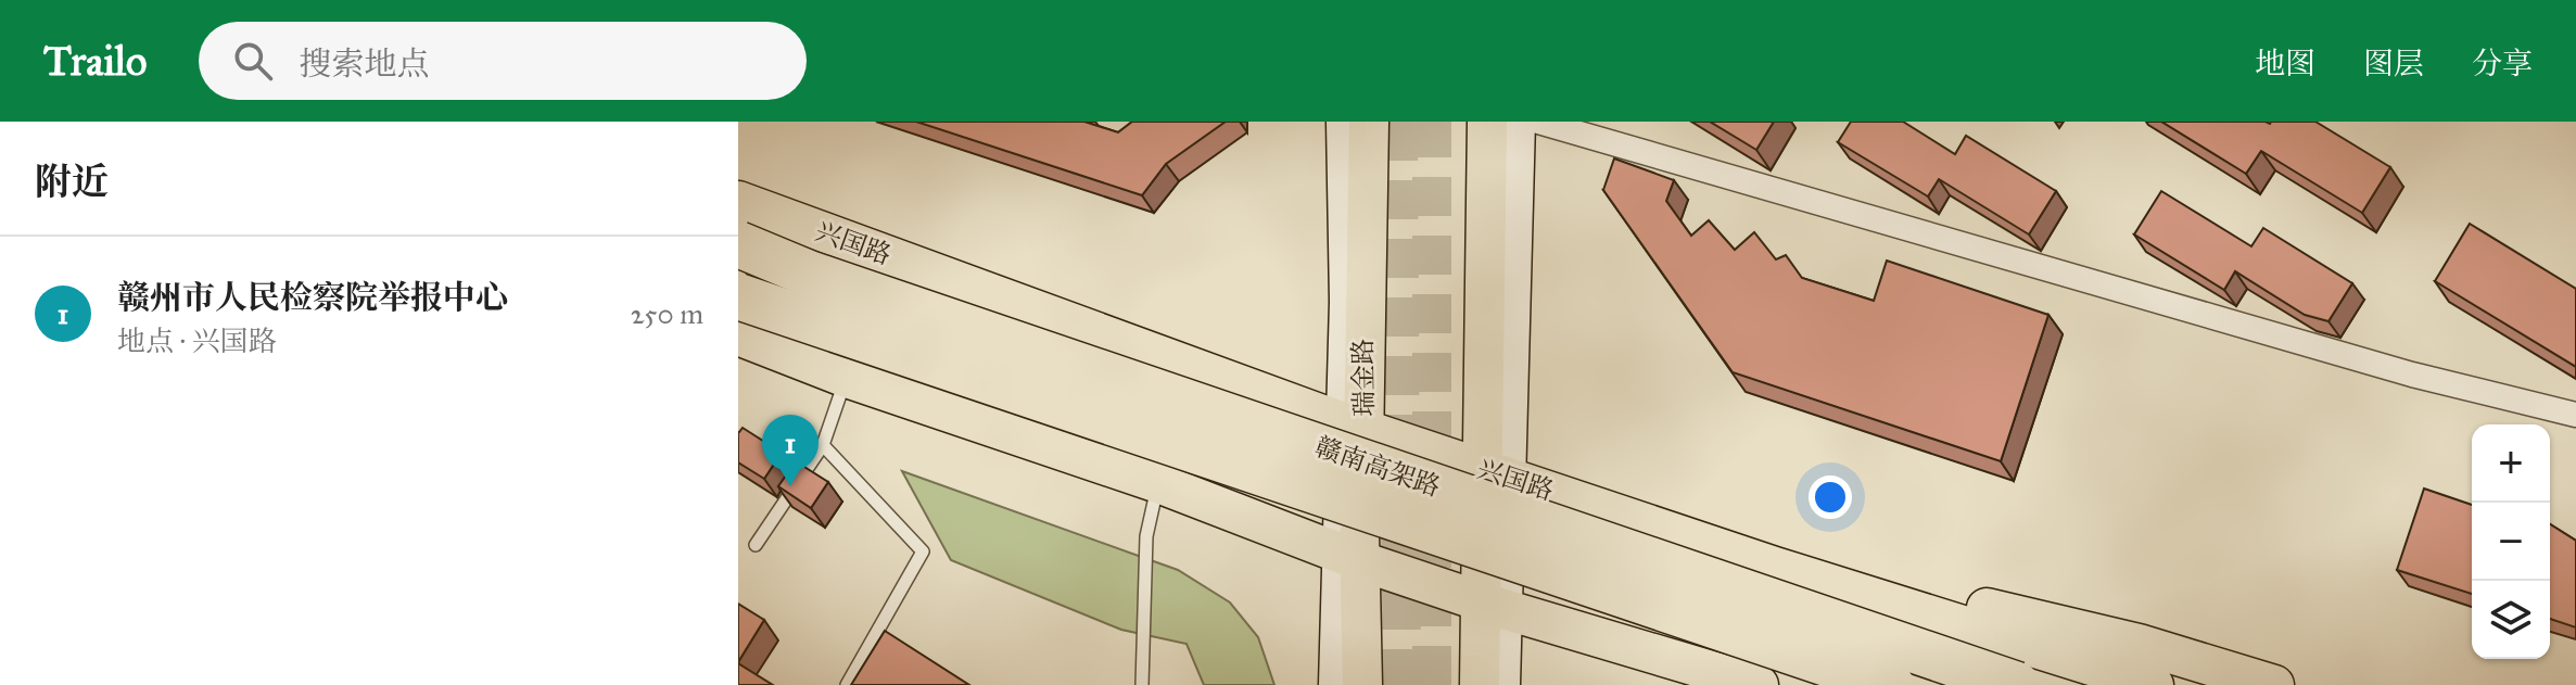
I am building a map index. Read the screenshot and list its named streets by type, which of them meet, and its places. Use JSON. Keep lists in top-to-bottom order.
{
  "streets": {
    "highway": ["赣南高架路"],
    "main road": ["兴国路", "瑞金路"]
  },
  "crossings": [
    ["兴国路", "瑞金路"]
  ],
  "page": {
    "header": "Trailo",
    "search": "搜索地点",
    "nav": ["地图", "图层", "分享"],
    "heading": "附近",
    "list": [
      {
        "mark": "1",
        "name": "赣州市人民检察院举报中心",
        "note": "地点 · 兴国路",
        "value": "250 m"
      }
    ],
    "pins": "1",
    "map_buttons": ["+", "−"]
  }
}
